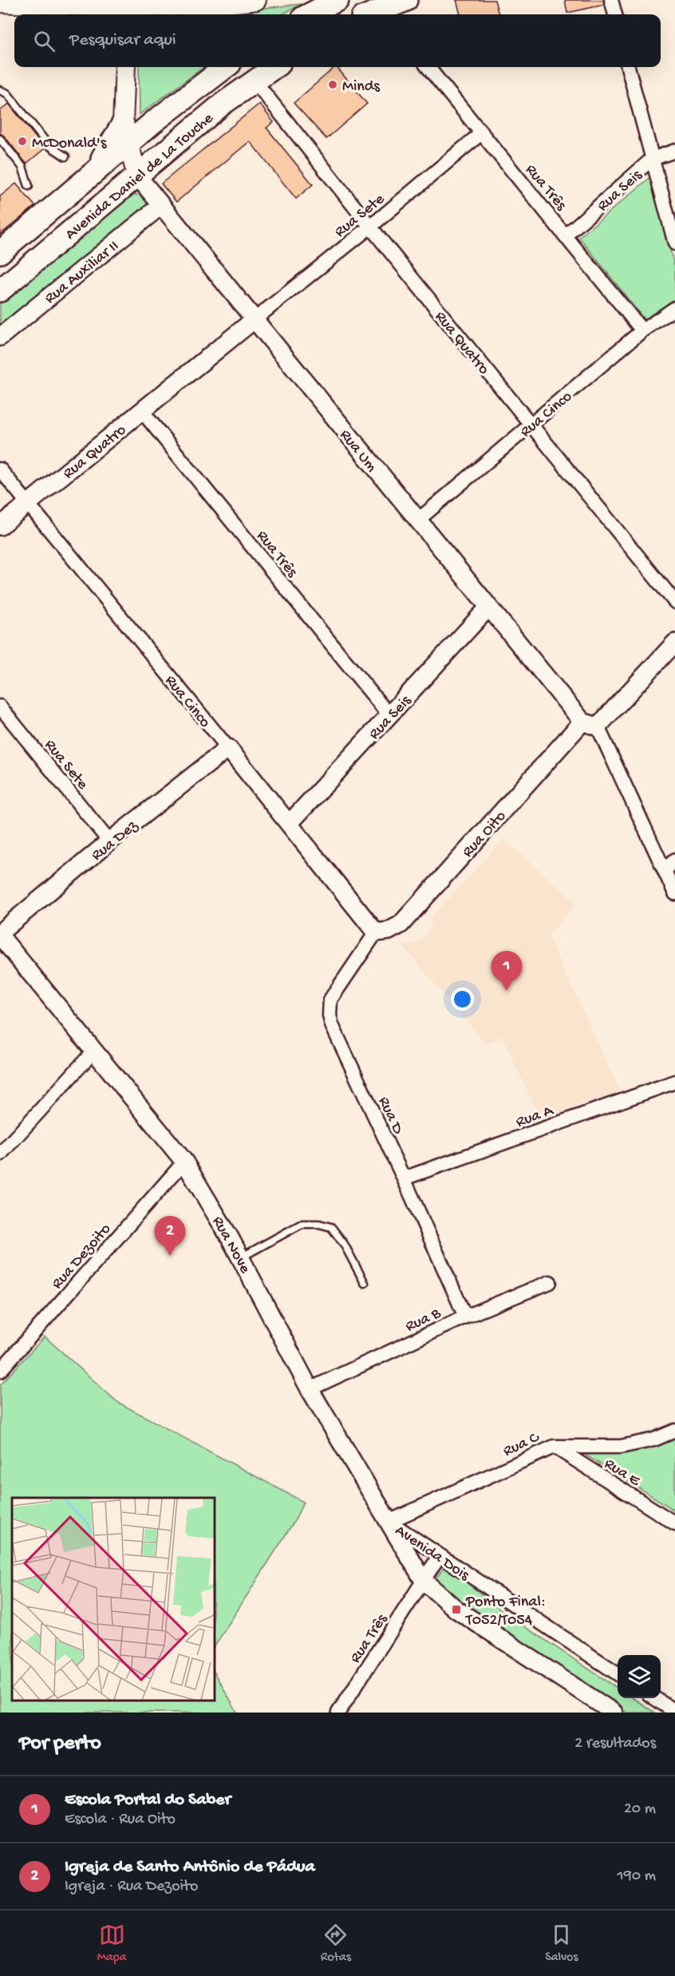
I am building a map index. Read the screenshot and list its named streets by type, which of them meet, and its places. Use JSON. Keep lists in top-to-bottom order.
{
  "streets": {
    "main road": ["Avenida Daniel de La Touche"],
    "street": [
      "Rua Três",
      "Rua Seis",
      "Rua Sete",
      "Rua Auxiliar II",
      "Rua Quatro",
      "Rua Cinco",
      "Rua Um",
      "Rua Oito",
      "Rua Dez",
      "Rua D",
      "Rua A",
      "Rua Nove",
      "Rua Dezoito",
      "Rua B",
      "Rua C",
      "Rua E",
      "Avenida Dois"
    ]
  },
  "crossings": [
    ["Avenida Daniel de La Touche", "Rua Quatro"],
    ["Avenida Daniel de La Touche", "Rua Um"],
    ["Rua Três", "Rua Seis"],
    ["Rua Três", "Rua Sete"],
    ["Rua Três", "Rua Quatro"],
    ["Rua Três", "Rua Cinco"],
    ["Rua Três", "Rua Nove"],
    ["Rua Três", "Avenida Dois"],
    ["Rua Seis", "Rua Cinco"],
    ["Rua Seis", "Rua Um"],
    ["Rua Sete", "Rua Quatro"],
    ["Rua Sete", "Rua Um"],
    ["Rua Sete", "Rua Dez"],
    ["Rua Auxiliar II", "Rua Um"],
    ["Rua Quatro", "Rua Cinco"],
    ["Rua Quatro", "Rua Um"],
    ["Rua Cinco", "Rua Um"],
    ["Rua Cinco", "Rua Oito"],
    ["Rua Cinco", "Rua Dez"],
    ["Rua Cinco", "Rua D"],
    ["Rua Um", "Rua Oito"],
    ["Rua Oito", "Rua D"],
    ["Rua Dez", "Rua Nove"],
    ["Rua D", "Rua A"],
    ["Rua D", "Rua B"],
    ["Rua Nove", "Rua Dezoito"],
    ["Rua Nove", "Rua B"],
    ["Rua Nove", "Rua C"],
    ["Rua Nove", "Avenida Dois"],
    ["Rua C", "Rua E"],
    ["Rua C", "Avenida Dois"]
  ],
  "places": {
    "other": ["Minds", "McDonald's"],
    "transit": ["Ponto Final: T052/T054"]
  },
  "page": {
    "search": "Pesquisar aqui",
    "pins": ["1", "2"],
    "heading": ["Por perto", "2 resultados"],
    "list": [
      {
        "mark": "1",
        "name": "Escola Portal do Saber",
        "note": "Escola · Rua Oito",
        "value": "20 m"
      },
      {
        "mark": "2",
        "name": "Igreja de Santo Antônio de Pádua",
        "note": "Igreja · Rua Dezoito",
        "value": "190 m"
      }
    ],
    "nav": ["Mapa", "Rotas", "Salvos"]
  }
}
